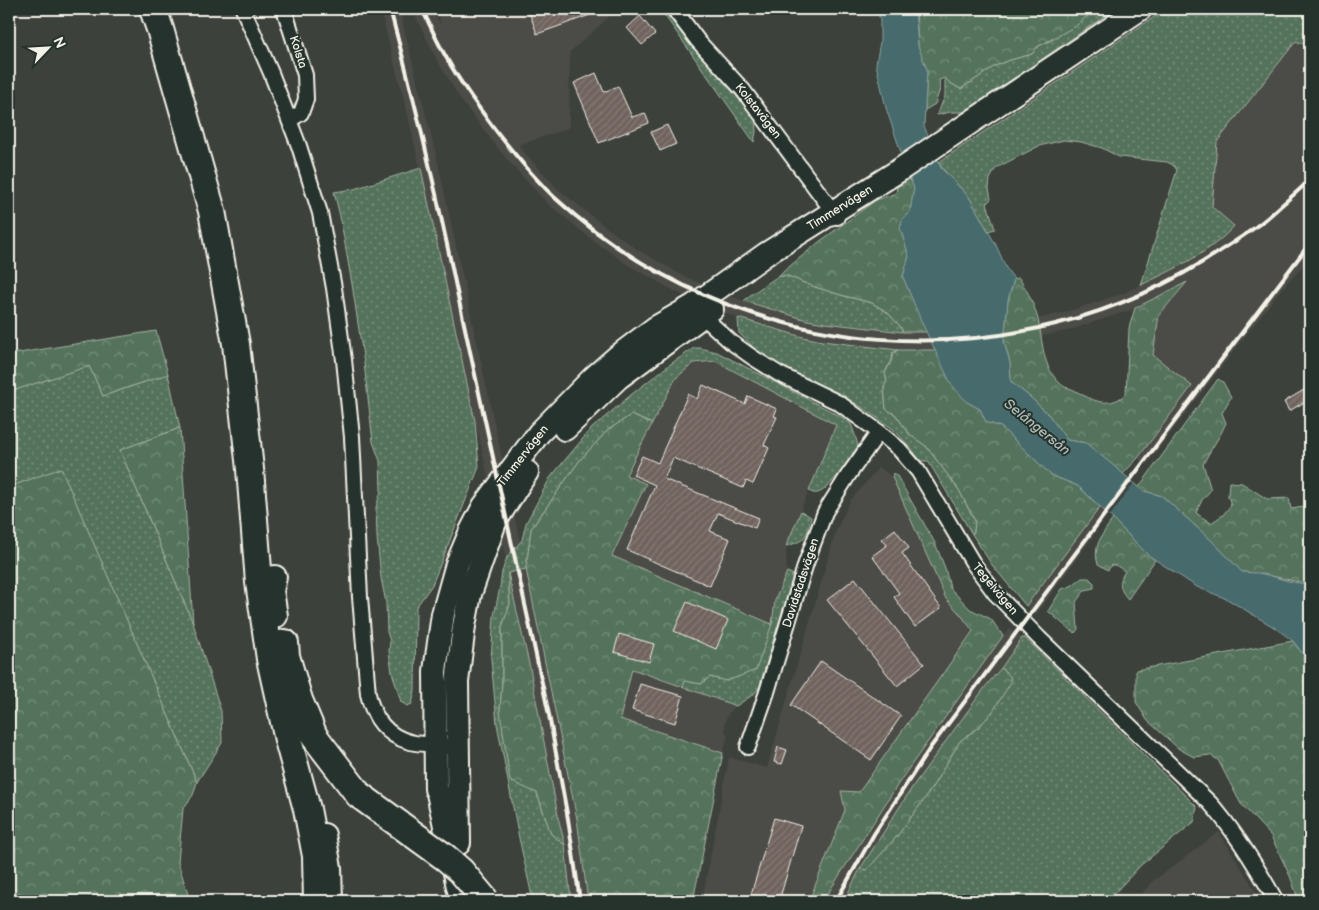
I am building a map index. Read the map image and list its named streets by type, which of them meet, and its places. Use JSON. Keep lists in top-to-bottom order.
{
  "streets": {
    "main road": ["Timmervägen"],
    "street": [
      "Kolsta",
      "Kolstavägen",
      "Davidstadsvägen",
      "Tegelvägen"
    ]
  },
  "crossings": [
    ["Kolstavägen", "Timmervägen"],
    ["Timmervägen", "Tegelvägen"],
    ["Davidstadsvägen", "Tegelvägen"]
  ],
  "water": ["Selångersån"],
  "north": "top right"
}
